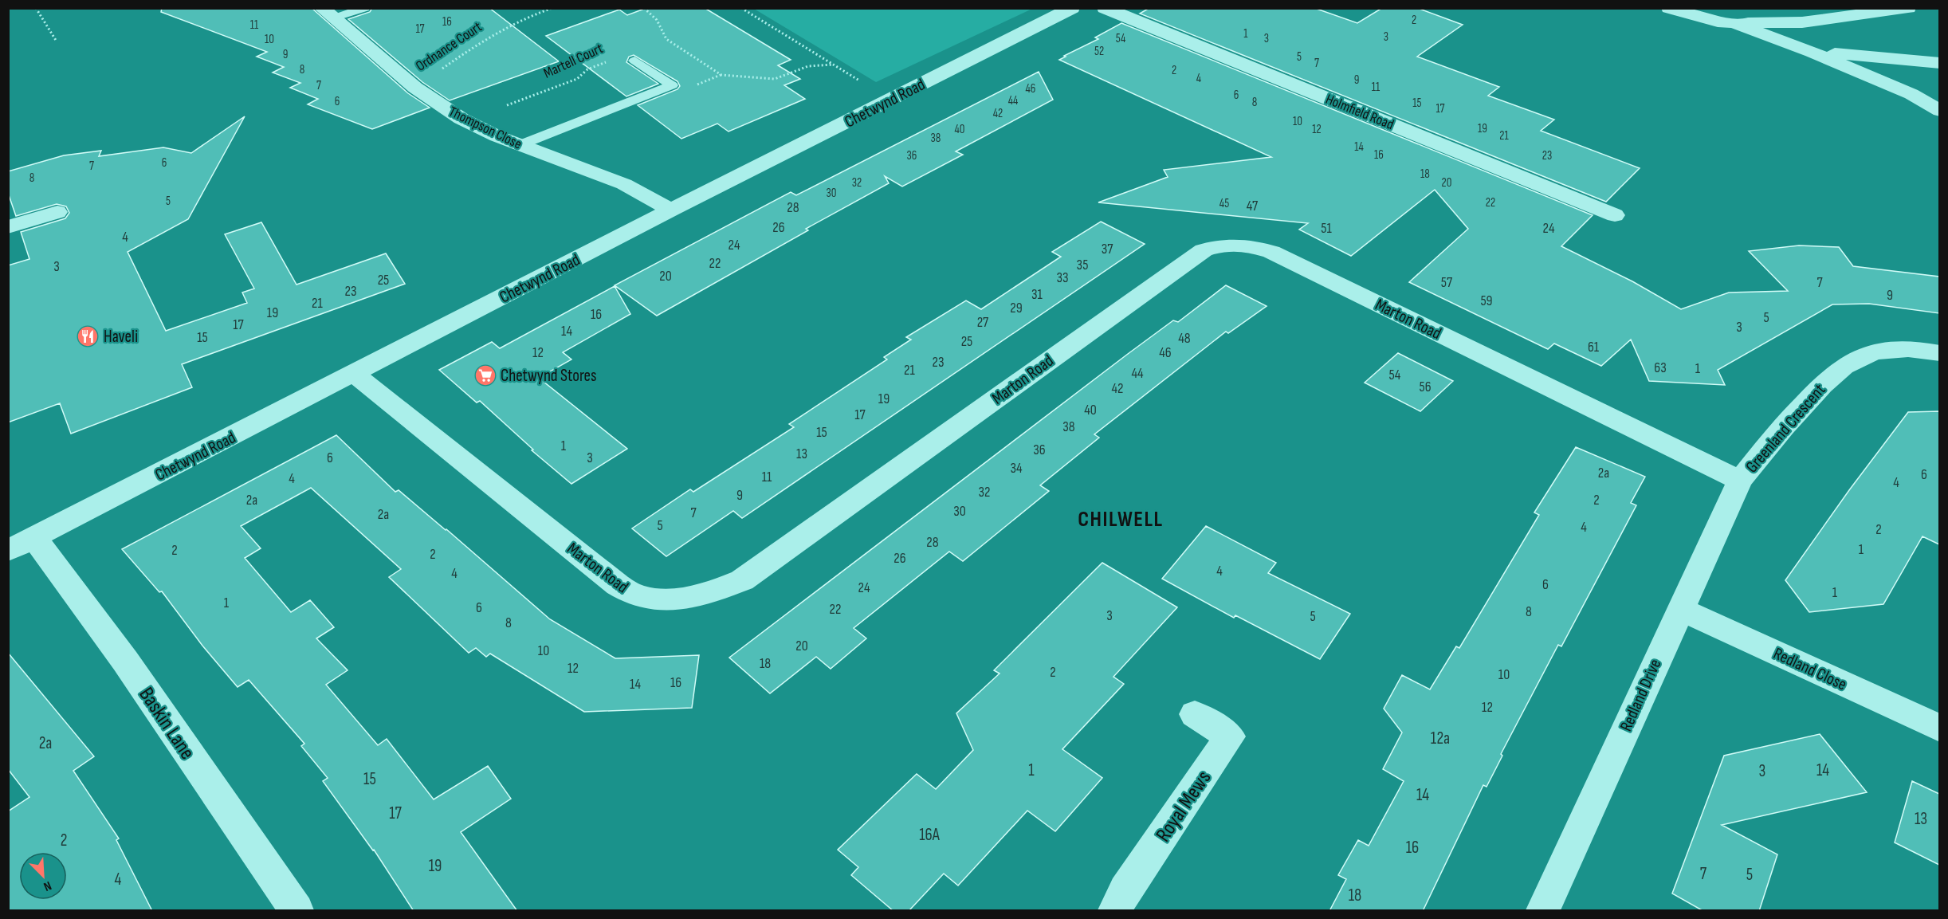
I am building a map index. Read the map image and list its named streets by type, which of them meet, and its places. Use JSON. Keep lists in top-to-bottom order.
{
  "streets": {
    "street": [
      "Chetwynd Road",
      "Holmfield Road",
      "Thompson Close",
      "Marton Road",
      "Greenland Crescent",
      "Redland Close",
      "Redland Drive",
      "Baskin Lane",
      "Royal Mews"
    ],
    "path": ["Ordnance Court", "Martell Court"]
  },
  "crossings": [
    ["Ordnance Court", "Thompson Close"],
    ["Martell Court", "Thompson Close"],
    ["Chetwynd Road", "Thompson Close"],
    ["Chetwynd Road", "Marton Road"],
    ["Chetwynd Road", "Baskin Lane"],
    ["Marton Road", "Greenland Crescent"],
    ["Marton Road", "Redland Drive"],
    ["Greenland Crescent", "Redland Drive"],
    ["Redland Close", "Redland Drive"]
  ],
  "districts": ["CHILWELL"],
  "places": {
    "restaurant": ["Haveli"],
    "supermarket": ["Chetwynd Stores"]
  },
  "house_numbers": [
    "2",
    "16",
    "11",
    "17",
    "1",
    "3",
    "54",
    "3",
    "10",
    "52",
    "9",
    "5",
    "7",
    "8",
    "2",
    "4",
    "9",
    "7",
    "11",
    "46",
    "6",
    "44",
    "6",
    "8",
    "15",
    "17",
    "42",
    "10",
    "19",
    "40",
    "12",
    "21",
    "38",
    "14",
    "16",
    "36",
    "23",
    "6",
    "7",
    "18",
    "8",
    "32",
    "20",
    "30",
    "5",
    "22",
    "45",
    "47",
    "28",
    "26",
    "51",
    "24",
    "4",
    "24",
    "37",
    "22",
    "35",
    "3",
    "20",
    "33",
    "25",
    "57",
    "7",
    "23",
    "31",
    "9",
    "59",
    "21",
    "29",
    "19",
    "16",
    "5",
    "27",
    "17",
    "3",
    "14",
    "15",
    "48",
    "25",
    "61",
    "12",
    "46",
    "23",
    "63",
    "1",
    "21",
    "44",
    "54",
    "56",
    "42",
    "19",
    "40",
    "17",
    "38",
    "15",
    "1",
    "36",
    "13",
    "6",
    "3",
    "34",
    "2a",
    "6",
    "11",
    "4",
    "4",
    "32",
    "9",
    "2a",
    "2",
    "30",
    "7",
    "2a",
    "5",
    "4",
    "2",
    "28",
    "1",
    "2",
    "2",
    "26",
    "4",
    "4",
    "6",
    "24",
    "1",
    "1",
    "6",
    "22",
    "8",
    "3",
    "5",
    "8",
    "20",
    "10",
    "18",
    "12",
    "2",
    "10",
    "16",
    "14",
    "12",
    "12a",
    "2a",
    "1",
    "14",
    "3",
    "15",
    "14",
    "17",
    "13",
    "16A",
    "2",
    "16",
    "19",
    "7",
    "5",
    "4",
    "18"
  ],
  "north": "bottom right"
}
